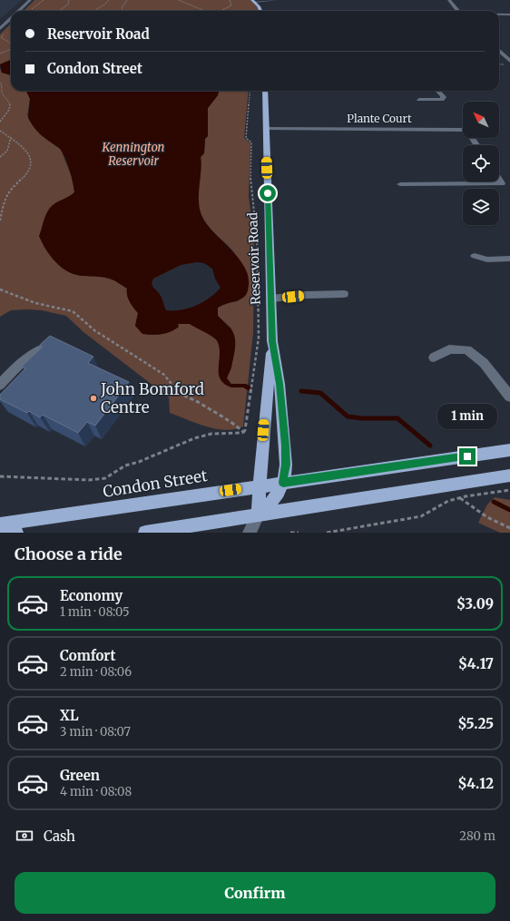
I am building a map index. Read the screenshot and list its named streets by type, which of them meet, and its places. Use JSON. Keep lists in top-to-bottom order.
{
  "streets": {
    "main road": ["Reservoir Road", "Condon Street"],
    "street": ["Plante Court"]
  },
  "crossings": [
    ["Plante Court", "Reservoir Road"],
    ["Reservoir Road", "Condon Street"]
  ],
  "water": ["Kennington Reservoir"],
  "places": ["John Bomford Centre"],
  "north": "top left",
  "page": {
    "banner": ["Reservoir Road", "Condon Street"],
    "bubble": "1 min",
    "heading": "Choose a ride",
    "list": [
      {
        "name": "Economy",
        "note": "1 min · 08:05",
        "value": "$3.09"
      },
      {
        "name": "Comfort",
        "note": "2 min · 08:06",
        "value": "$4.17"
      },
      {
        "name": "XL",
        "note": "3 min · 08:07",
        "value": "$5.25"
      },
      {
        "name": "Green",
        "note": "4 min · 08:08",
        "value": "$4.12"
      }
    ],
    "pay": ["Cash", "280 m"],
    "buttons": "Confirm"
  }
}
